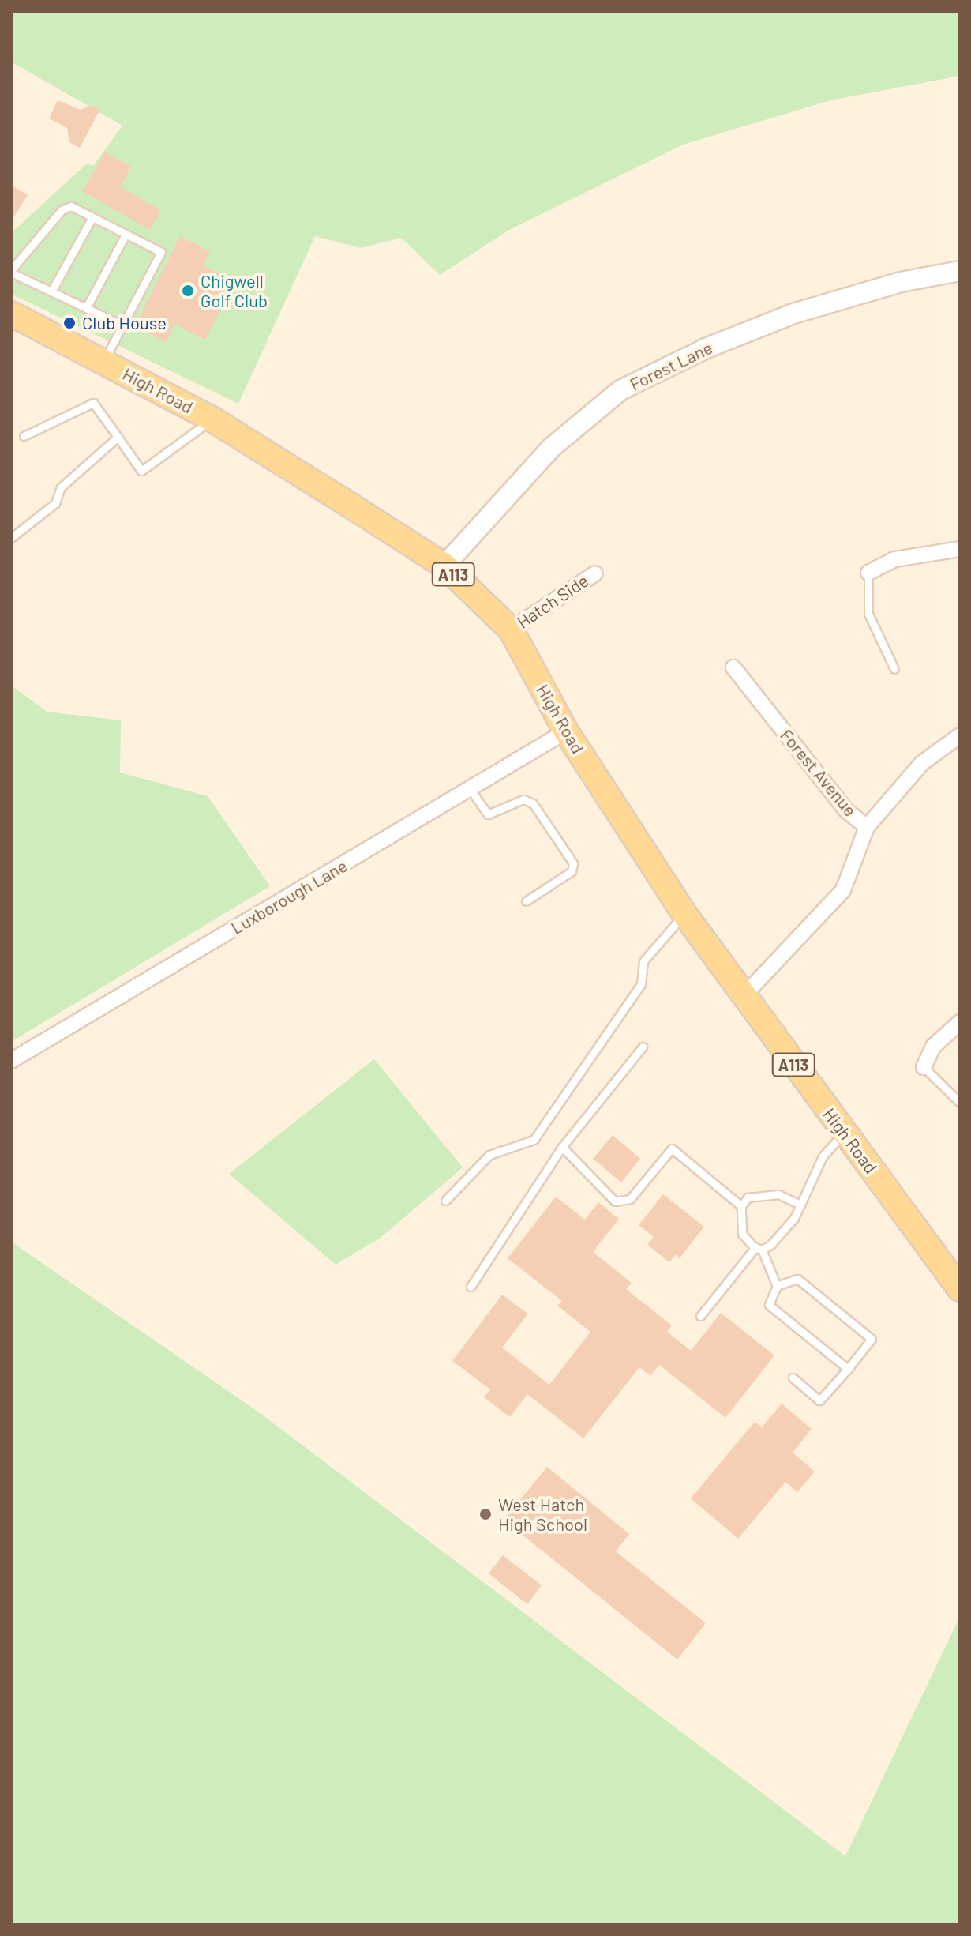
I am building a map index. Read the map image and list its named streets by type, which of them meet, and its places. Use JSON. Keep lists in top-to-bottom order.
{
  "streets": {
    "main road": ["High Road", "A113"],
    "street": [
      "Forest Lane",
      "Hatch Side",
      "Forest Avenue",
      "Luxborough Lane"
    ]
  },
  "crossings": [
    ["Forest Lane", "High Road"],
    ["High Road", "Hatch Side"],
    ["High Road", "Forest Avenue"],
    ["High Road", "Luxborough Lane"]
  ],
  "places": ["Chigwell Golf Club", "Club House", "West Hatch High School"]
}
